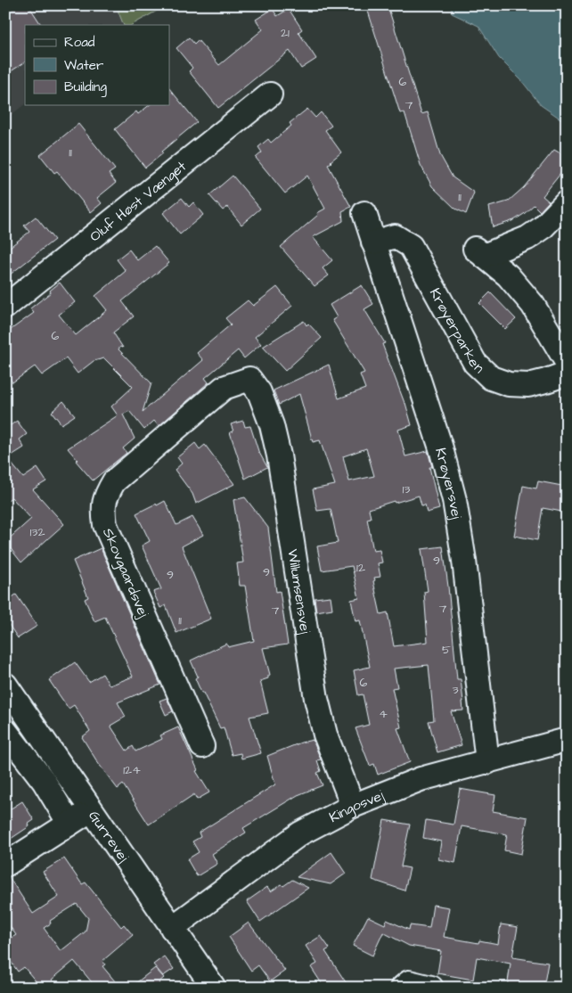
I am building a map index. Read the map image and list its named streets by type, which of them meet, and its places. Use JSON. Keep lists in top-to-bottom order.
{
  "streets": {
    "street": [
      "Oluf Høst Vænget",
      "Krøyerparken",
      "Krøyersvej",
      "Skovgaardsvej",
      "Willumsensvej",
      "Kingosvej",
      "Gurrevej"
    ]
  },
  "crossings": [
    ["Krøyerparken", "Krøyersvej"],
    ["Krøyersvej", "Kingosvej"],
    ["Skovgaardsvej", "Willumsensvej"],
    ["Willumsensvej", "Kingosvej"],
    ["Kingosvej", "Gurrevej"]
  ],
  "house_numbers": [
    "21",
    "6",
    "7",
    "11",
    "11",
    "6",
    "13",
    "132",
    "9",
    "12",
    "9",
    "9",
    "7",
    "7",
    "11",
    "5",
    "6",
    "3",
    "4",
    "124"
  ],
  "legend": ["Road", "Water", "Building"]
}
